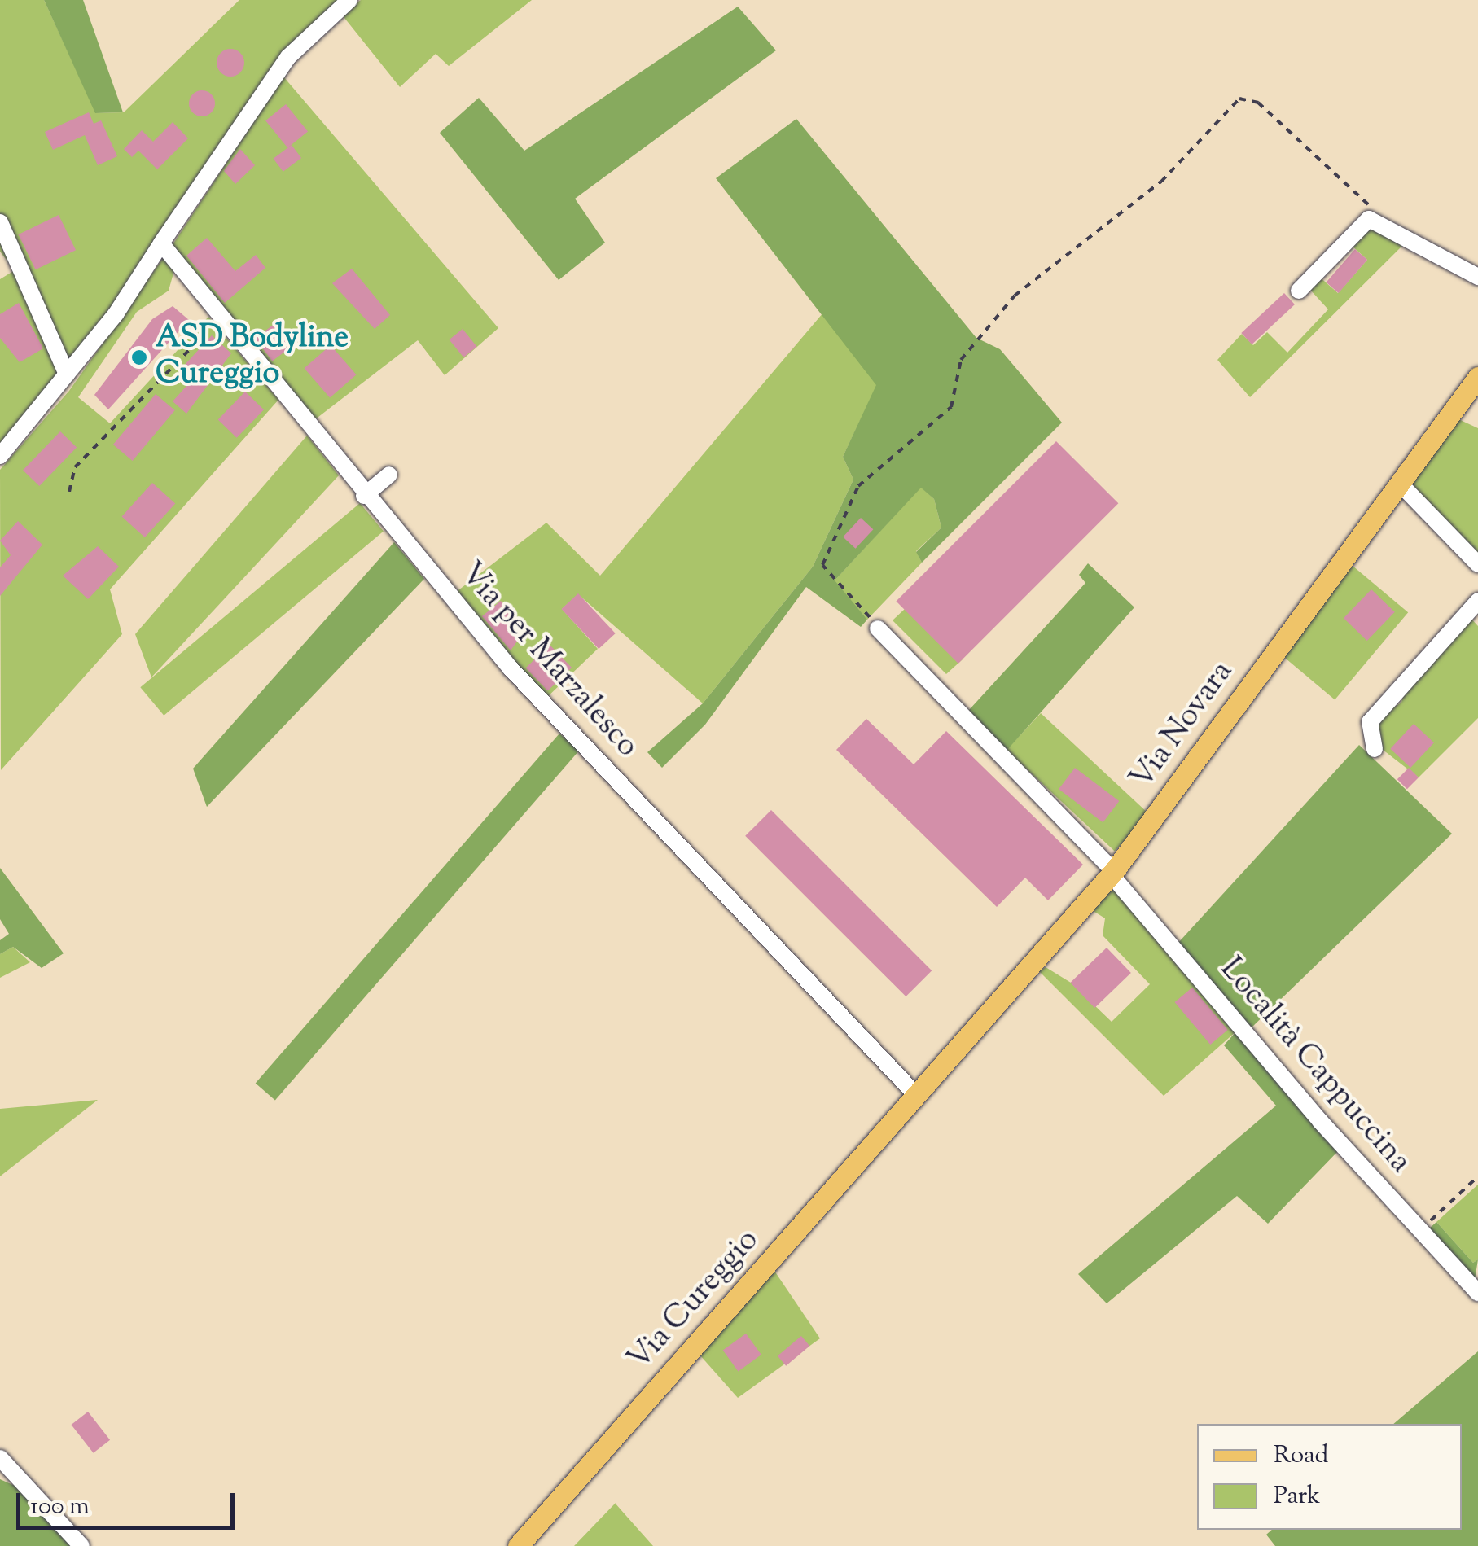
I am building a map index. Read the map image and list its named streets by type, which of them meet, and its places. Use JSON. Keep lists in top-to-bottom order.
{
  "streets": {
    "main road": ["Via Novara", "Via Cureggio"],
    "street": ["Via per Marzalesco", "Località Cappuccina"]
  },
  "crossings": [
    ["Via per Marzalesco", "Via Novara"],
    ["Via per Marzalesco", "Via Cureggio"],
    ["Via Novara", "Località Cappuccina"],
    ["Via Novara", "Via Cureggio"]
  ],
  "places": ["ASD Bodyline Cureggio"],
  "legend": ["Road", "Park"],
  "scale_bar": "100 m"
}
